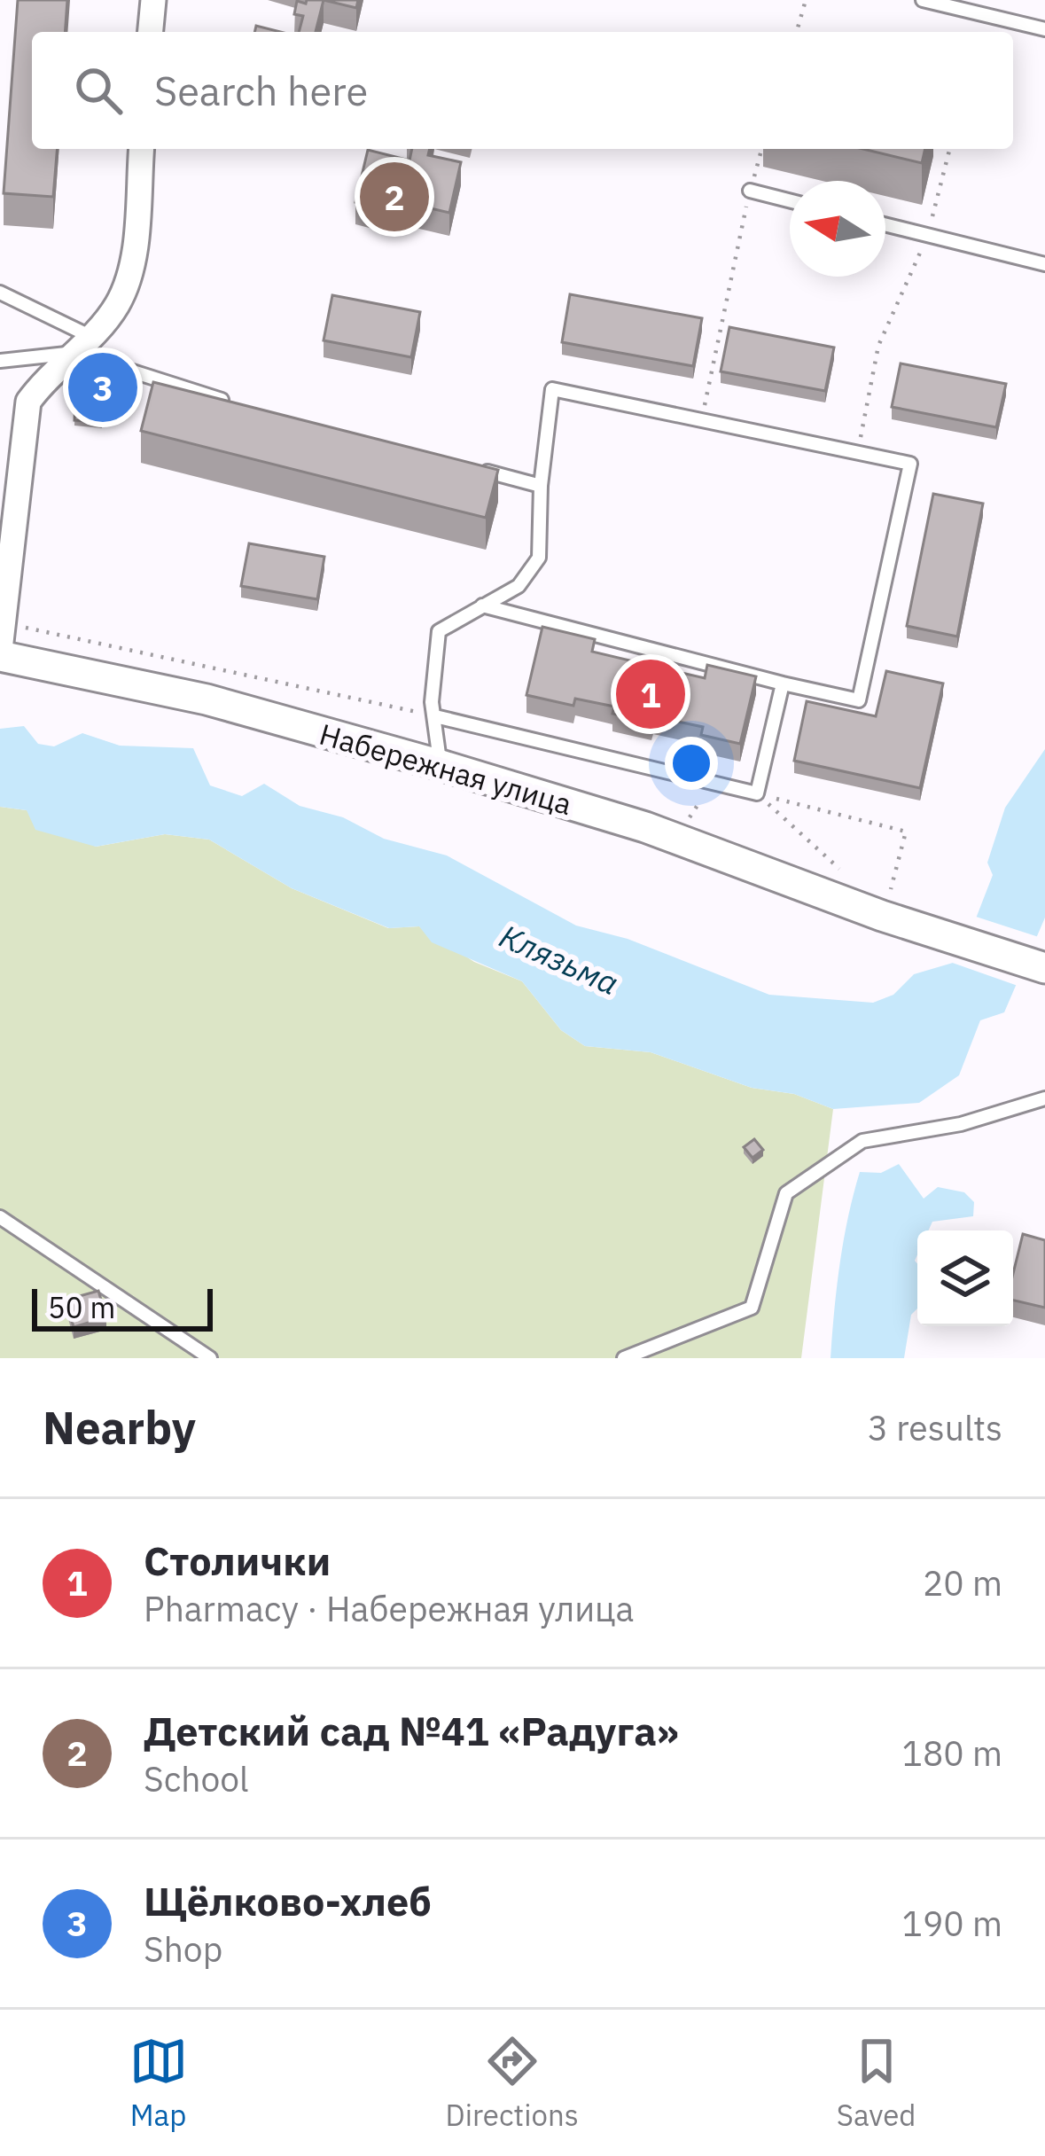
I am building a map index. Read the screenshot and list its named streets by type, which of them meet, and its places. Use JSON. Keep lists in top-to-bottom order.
{
  "streets": {
    "street": ["Набережная улица"]
  },
  "water": ["Клязьма"],
  "scale_bar": "50 m",
  "north": "left",
  "page": {
    "search": "Search here",
    "pins": ["2", "3", "1"],
    "scale": "50 m",
    "heading": ["Nearby", "3 results"],
    "list": [
      {
        "mark": "1",
        "name": "Столички",
        "note": "Pharmacy · Набережная улица",
        "value": "20 m"
      },
      {
        "mark": "2",
        "name": "Детский сад №41 «Радуга»",
        "note": "School",
        "value": "180 m"
      },
      {
        "mark": "3",
        "name": "Щёлково-хлеб",
        "note": "Shop",
        "value": "190 m"
      }
    ],
    "nav": ["Map", "Directions", "Saved"]
  }
}
